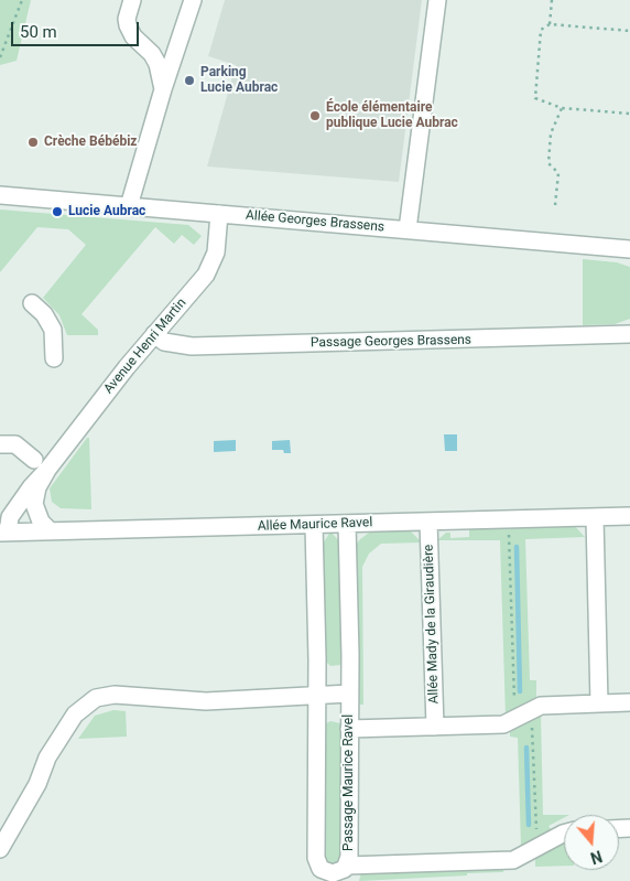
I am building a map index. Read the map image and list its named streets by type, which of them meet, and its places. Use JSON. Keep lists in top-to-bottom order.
{
  "streets": {
    "street": [
      "Allée Georges Brassens",
      "Passage Georges Brassens",
      "Avenue Henri Martin",
      "Allée Maurice Ravel",
      "Allée Mady de la Giraudière",
      "Passage Maurice Ravel"
    ]
  },
  "crossings": [
    ["Allée Georges Brassens", "Avenue Henri Martin"],
    ["Passage Georges Brassens", "Avenue Henri Martin"],
    ["Avenue Henri Martin", "Allée Maurice Ravel"],
    ["Allée Maurice Ravel", "Allée Mady de la Giraudière"],
    ["Allée Maurice Ravel", "Passage Maurice Ravel"]
  ],
  "places": [
    "Parking Lucie Aubrac",
    "École élémentaire publique Lucie Aubrac",
    "Crèche Bébébiz",
    "Lucie Aubrac"
  ],
  "scale_bar": "50 m",
  "north": "bottom"
}
